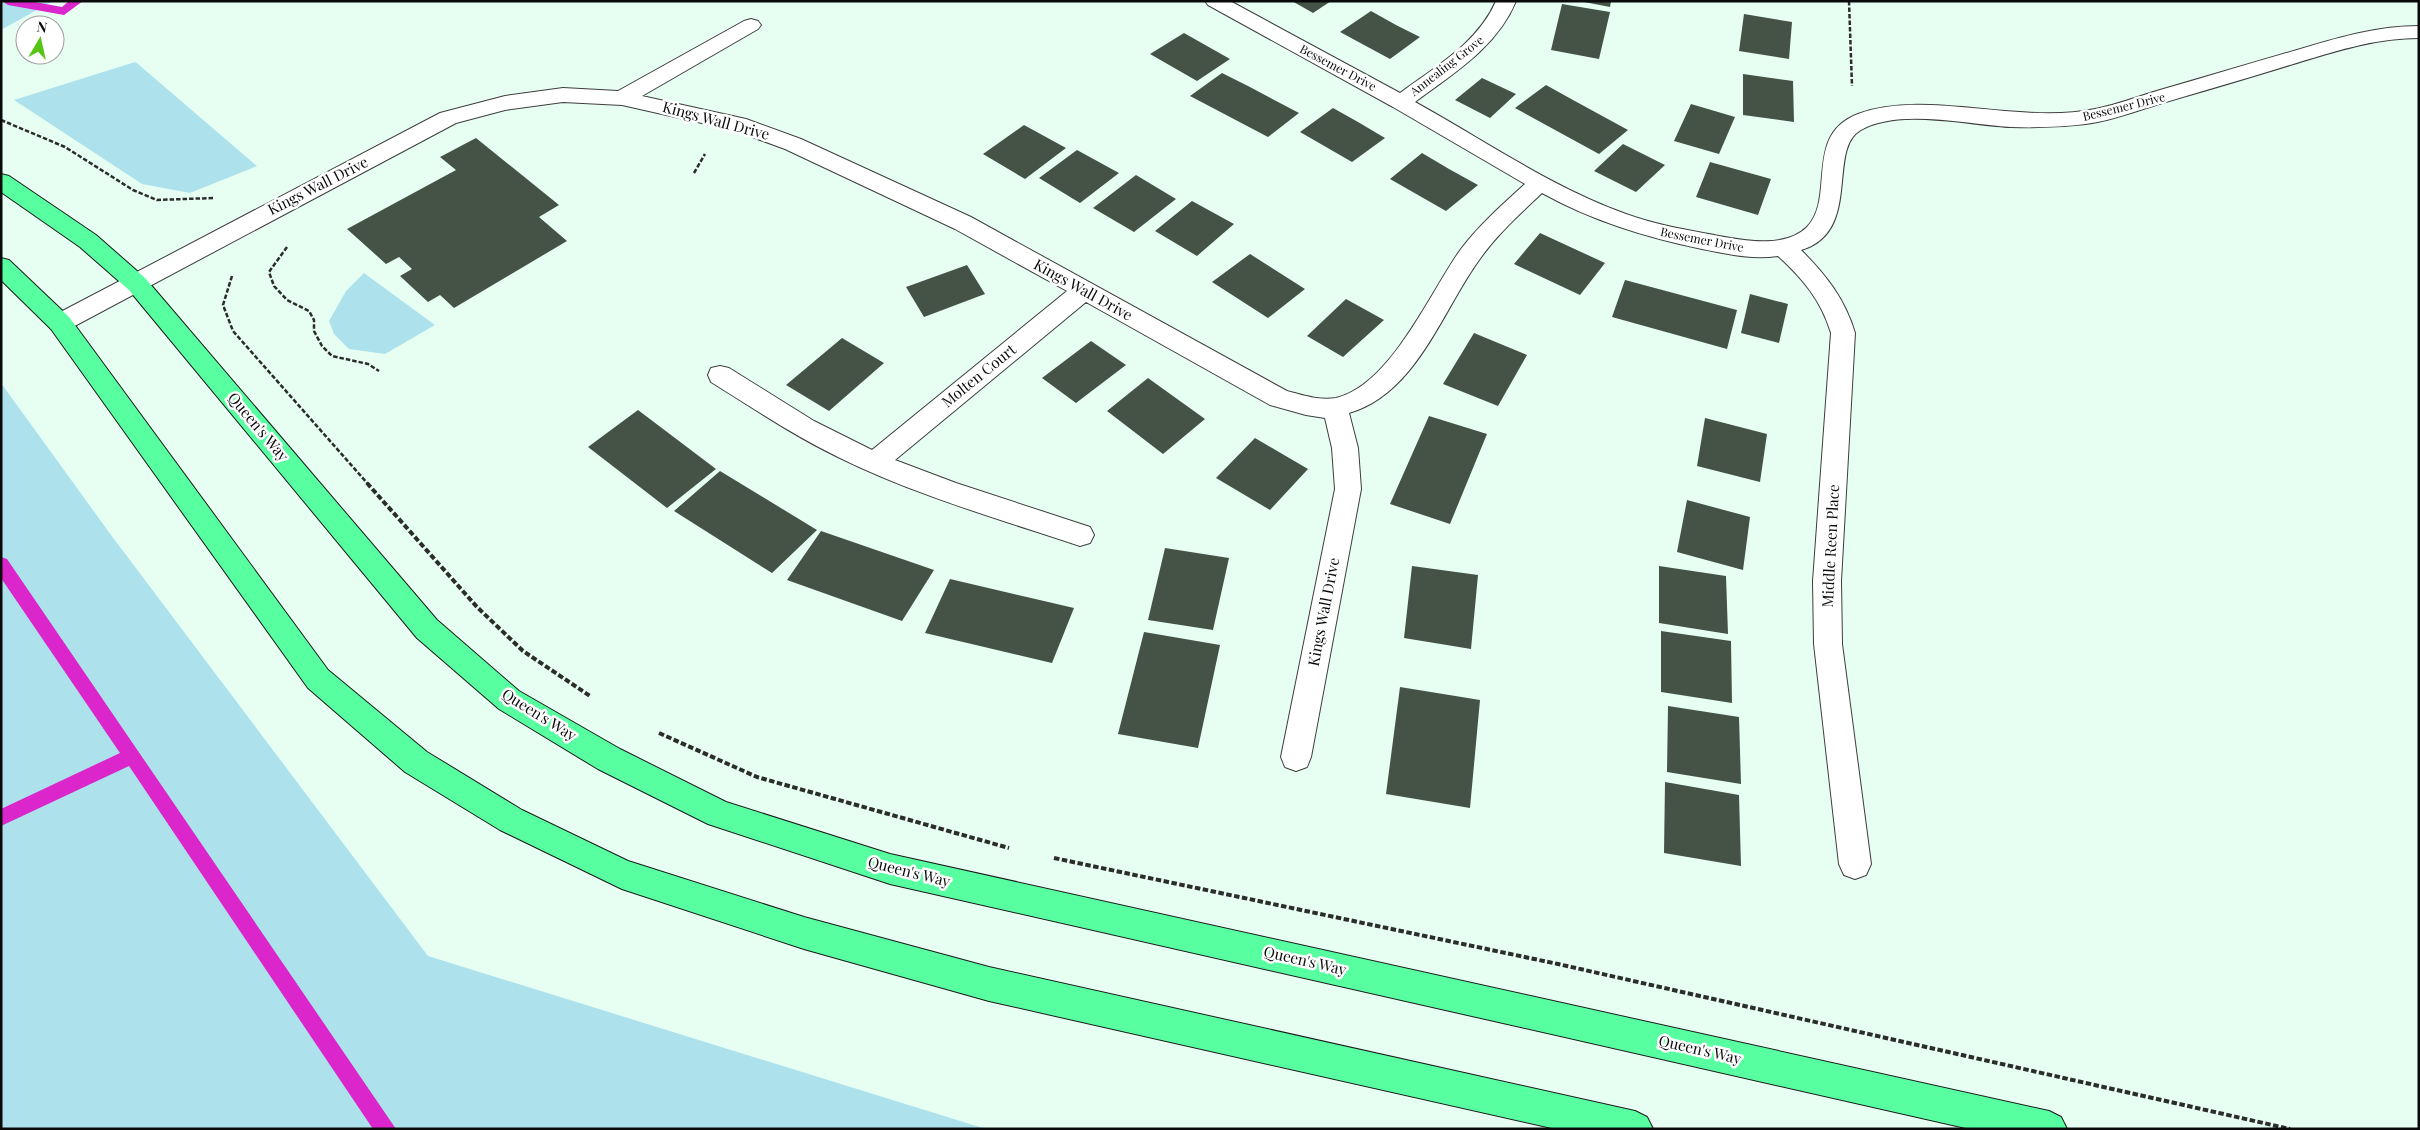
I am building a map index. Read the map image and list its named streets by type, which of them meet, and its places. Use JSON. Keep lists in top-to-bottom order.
{
  "streets": {
    "main road": ["Queen's Way"],
    "street": [
      "Annealing Grove",
      "Bessemer Drive",
      "Kings Wall Drive",
      "Molten Court",
      "Middle Reen Place"
    ]
  },
  "crossings": [
    ["Annealing Grove", "Bessemer Drive"],
    ["Bessemer Drive", "Kings Wall Drive"],
    ["Bessemer Drive", "Middle Reen Place"],
    ["Kings Wall Drive", "Molten Court"],
    ["Kings Wall Drive", "Queen's Way"]
  ],
  "north": "top"
}
